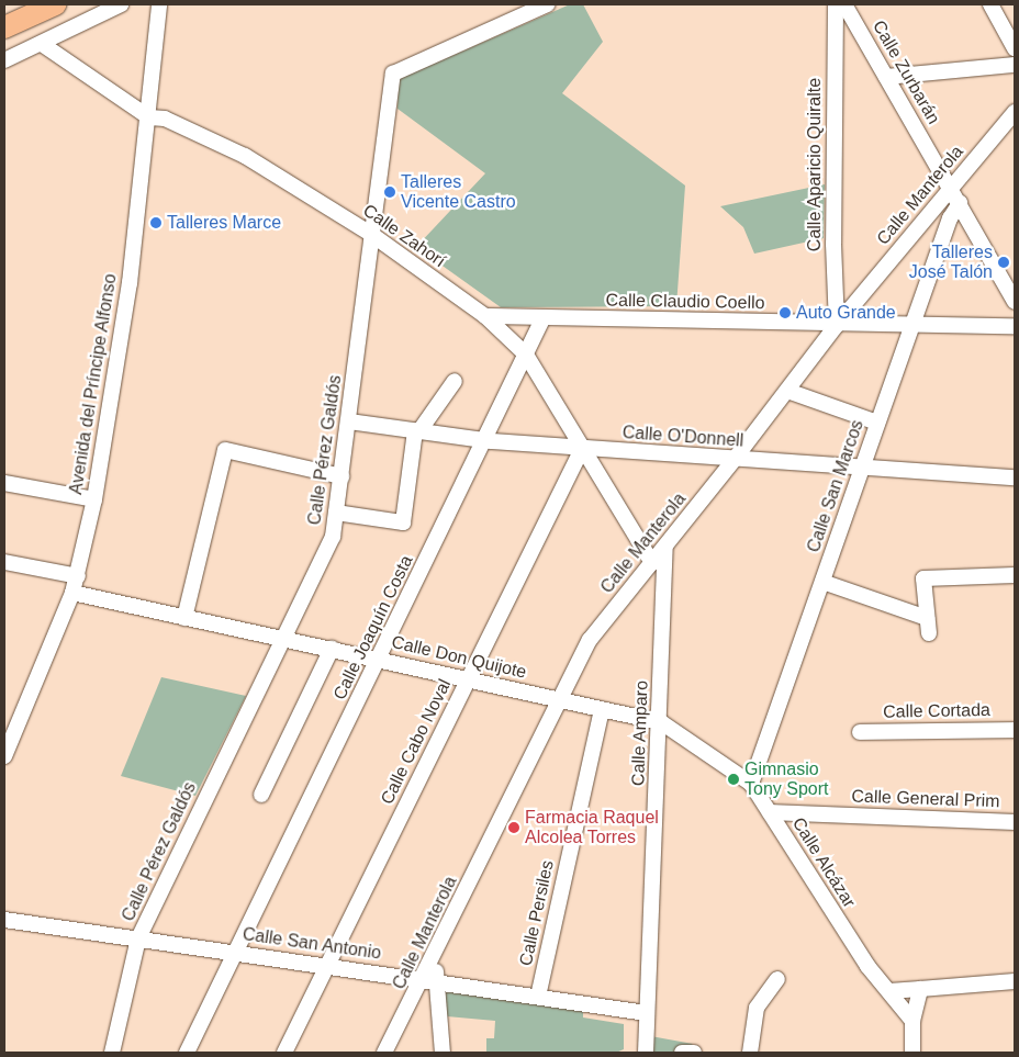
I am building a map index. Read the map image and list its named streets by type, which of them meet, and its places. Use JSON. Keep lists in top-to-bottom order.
{
  "streets": {
    "street": [
      "Calle Zurbarán",
      "Calle Aparicio Quiralte",
      "Calle Manterola",
      "Calle Zahorí",
      "Calle Claudio Coello",
      "Avenida del Príncipe Alfonso",
      "Calle O'Donnell",
      "Calle Pérez Galdós",
      "Calle San Marcos",
      "Calle Joaquín Costa",
      "Calle Don Quijote",
      "Calle Cortada",
      "Calle Amparo",
      "Calle Cabo Noval",
      "Calle General Prim",
      "Calle Alcázar",
      "Calle Persiles",
      "Calle San Antonio"
    ]
  },
  "crossings": [
    ["Calle Zurbarán", "Calle Manterola"],
    ["Calle Zurbarán", "Calle San Marcos"],
    ["Calle Aparicio Quiralte", "Calle Manterola"],
    ["Calle Aparicio Quiralte", "Calle Claudio Coello"],
    ["Calle Manterola", "Calle Zahorí"],
    ["Calle Manterola", "Calle Claudio Coello"],
    ["Calle Manterola", "Calle O'Donnell"],
    ["Calle Manterola", "Calle Don Quijote"],
    ["Calle Manterola", "Calle Amparo"],
    ["Calle Manterola", "Calle San Antonio"],
    ["Calle Zahorí", "Calle Claudio Coello"],
    ["Calle Zahorí", "Avenida del Príncipe Alfonso"],
    ["Calle Zahorí", "Calle O'Donnell"],
    ["Calle Zahorí", "Calle Pérez Galdós"],
    ["Calle Zahorí", "Calle Joaquín Costa"],
    ["Calle Zahorí", "Calle Cabo Noval"],
    ["Calle Claudio Coello", "Calle San Marcos"],
    ["Calle Claudio Coello", "Calle Joaquín Costa"],
    ["Avenida del Príncipe Alfonso", "Calle Don Quijote"],
    ["Calle O'Donnell", "Calle Pérez Galdós"],
    ["Calle O'Donnell", "Calle San Marcos"],
    ["Calle O'Donnell", "Calle Joaquín Costa"],
    ["Calle O'Donnell", "Calle Cabo Noval"],
    ["Calle Pérez Galdós", "Calle Don Quijote"],
    ["Calle Pérez Galdós", "Calle San Antonio"],
    ["Calle San Marcos", "Calle Alcázar"],
    ["Calle Joaquín Costa", "Calle Don Quijote"],
    ["Calle Joaquín Costa", "Calle San Antonio"],
    ["Calle Don Quijote", "Calle Amparo"],
    ["Calle Don Quijote", "Calle Cabo Noval"],
    ["Calle Don Quijote", "Calle Alcázar"],
    ["Calle Don Quijote", "Calle Persiles"],
    ["Calle Amparo", "Calle Alcázar"],
    ["Calle Amparo", "Calle San Antonio"],
    ["Calle Cabo Noval", "Calle San Antonio"],
    ["Calle General Prim", "Calle Alcázar"],
    ["Calle Persiles", "Calle San Antonio"]
  ],
  "places": [
    "Talleres Vicente Castro",
    "Talleres Marce",
    "Talleres José Talón",
    "Auto Grande",
    "Gimnasio Tony Sport",
    "Farmacia Raquel Alcolea Torres"
  ]
}
